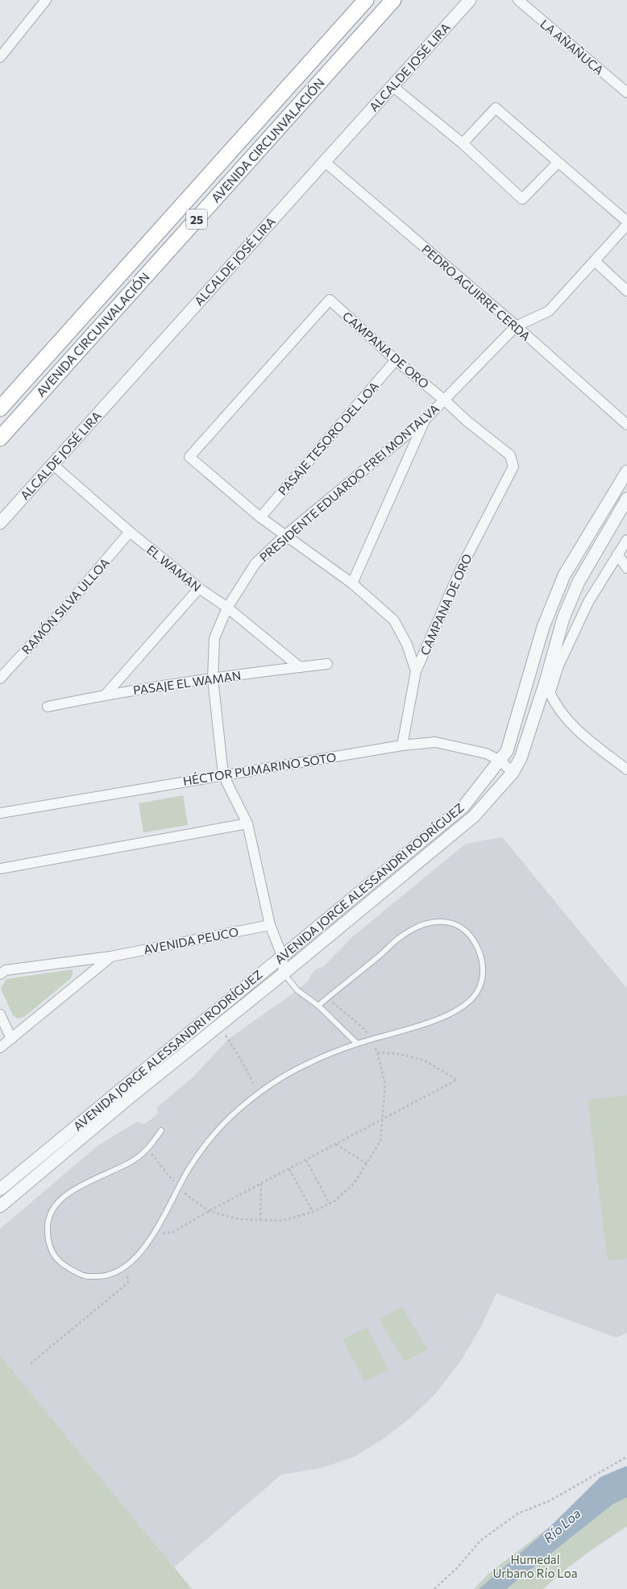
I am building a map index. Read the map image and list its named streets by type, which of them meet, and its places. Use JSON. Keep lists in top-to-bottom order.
{
  "streets": {
    "highway": ["AVENIDA CIRCUNVALACIÓN", "25"],
    "street": [
      "LA AÑAÑUCA",
      "ALCALDE JOSÉ LIRA",
      "PEDRO AGUIRRE CERDA",
      "CAMPANA DE ORO",
      "PASAJE TESORO DEL LOA",
      "PRESIDENTE EDUARDO FREI MONTALVA",
      "EL WAMAN",
      "RAMÓN SILVA ULLOA",
      "PASAJE EL WAMAN",
      "HÉCTOR PUMARINO SOTO",
      "AVENIDA JORGE ALESSANDRI RODRÍGUEZ",
      "AVENIDA PEUCO"
    ]
  },
  "crossings": [
    ["ALCALDE JOSÉ LIRA", "PEDRO AGUIRRE CERDA"],
    ["ALCALDE JOSÉ LIRA", "EL WAMAN"],
    ["PEDRO AGUIRRE CERDA", "PRESIDENTE EDUARDO FREI MONTALVA"],
    ["CAMPANA DE ORO", "PASAJE TESORO DEL LOA"],
    ["CAMPANA DE ORO", "PRESIDENTE EDUARDO FREI MONTALVA"],
    ["CAMPANA DE ORO", "HÉCTOR PUMARINO SOTO"],
    ["PRESIDENTE EDUARDO FREI MONTALVA", "EL WAMAN"],
    ["PRESIDENTE EDUARDO FREI MONTALVA", "PASAJE EL WAMAN"],
    ["PRESIDENTE EDUARDO FREI MONTALVA", "HÉCTOR PUMARINO SOTO"],
    ["PRESIDENTE EDUARDO FREI MONTALVA", "AVENIDA JORGE ALESSANDRI RODRÍGUEZ"],
    ["PRESIDENTE EDUARDO FREI MONTALVA", "AVENIDA PEUCO"],
    ["EL WAMAN", "RAMÓN SILVA ULLOA"],
    ["EL WAMAN", "PASAJE EL WAMAN"],
    ["HÉCTOR PUMARINO SOTO", "AVENIDA JORGE ALESSANDRI RODRÍGUEZ"]
  ],
  "water": ["Río Loa"],
  "parks": ["Humedal Urbano Río Loa"]
}
